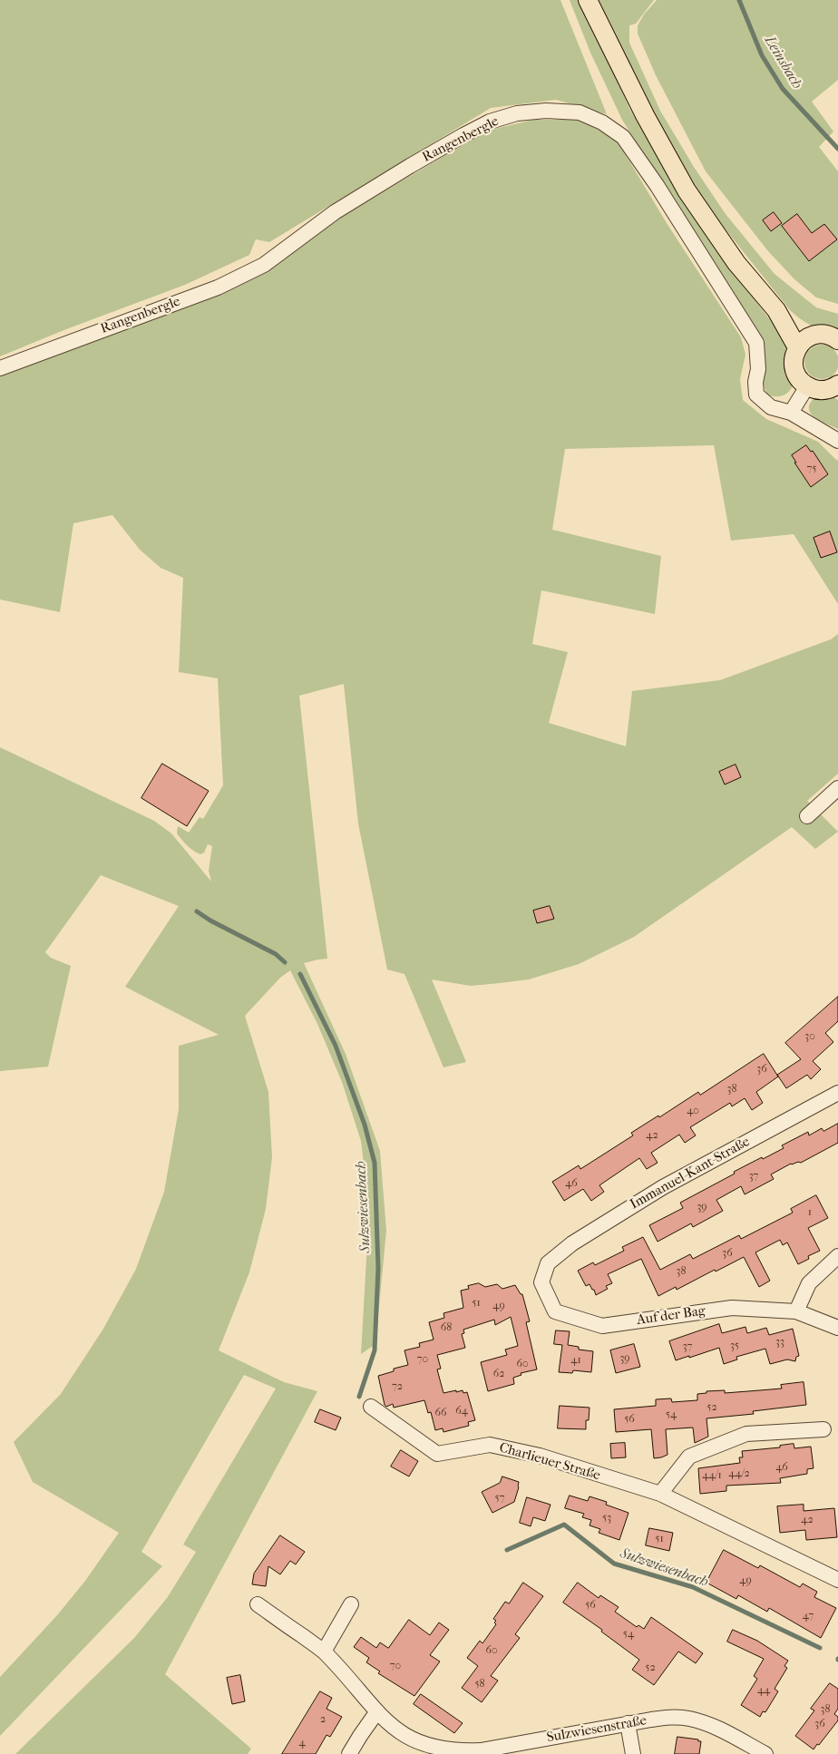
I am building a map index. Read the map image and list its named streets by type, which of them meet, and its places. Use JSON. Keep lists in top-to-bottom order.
{
  "streets": {
    "street": [
      "Rangenbergle",
      "Immanuel-Kant-Straße",
      "Auf der Bag",
      "Charlieuer Straße",
      "Sulzwiesenstraße"
    ]
  },
  "crossings": [
    ["Immanuel-Kant-Straße", "Auf der Bag"]
  ],
  "water": ["Leinsbach", "Sulzwiesenbach"],
  "house_numbers": [
    "75",
    "30",
    "36",
    "38",
    "40",
    "42",
    "37",
    "46",
    "39",
    "1",
    "36",
    "38",
    "51",
    "49",
    "68",
    "33",
    "35",
    "37",
    "39",
    "70",
    "41",
    "60",
    "62",
    "72",
    "52",
    "64",
    "66",
    "54",
    "56",
    "46",
    "44/2",
    "44/1",
    "57",
    "53",
    "42",
    "51",
    "49",
    "56",
    "47",
    "54",
    "60",
    "70",
    "52",
    "58",
    "44",
    "38",
    "2",
    "36",
    "4"
  ]
}
